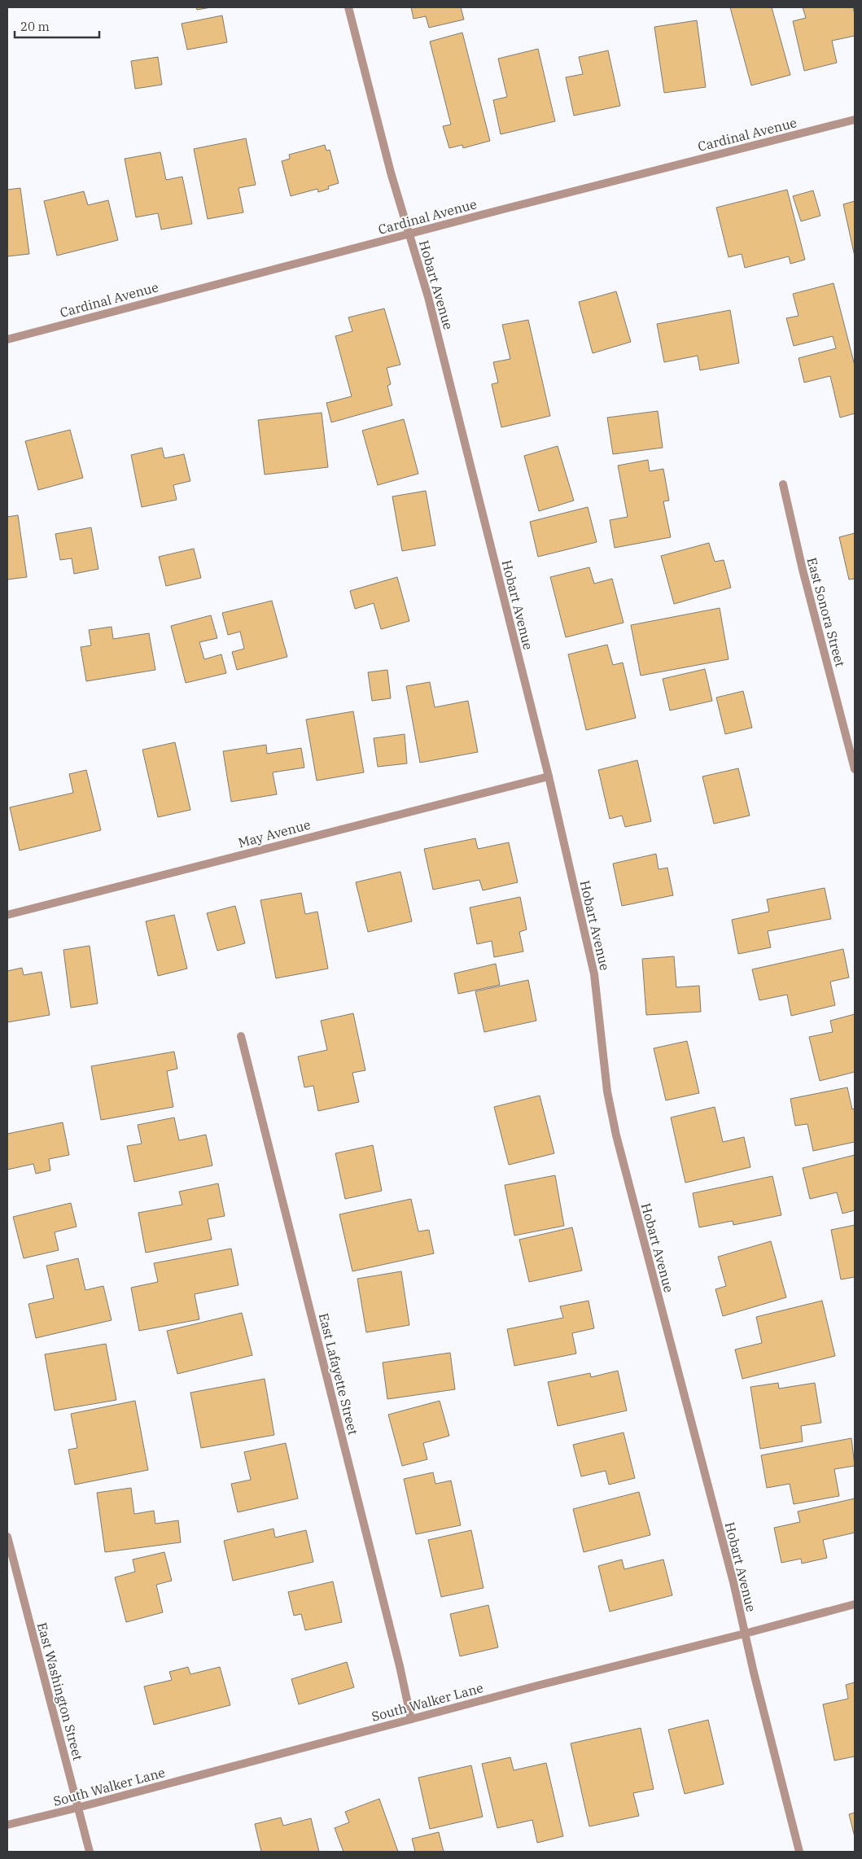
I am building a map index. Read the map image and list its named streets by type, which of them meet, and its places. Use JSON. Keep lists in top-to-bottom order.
{
  "streets": {
    "street": [
      "Cardinal Avenue",
      "Hobart Avenue",
      "East Sonora Street",
      "May Avenue",
      "East Lafayette Street",
      "East Washington Street",
      "South Walker Lane"
    ]
  },
  "crossings": [
    ["Cardinal Avenue", "Hobart Avenue"],
    ["Hobart Avenue", "May Avenue"],
    ["Hobart Avenue", "South Walker Lane"],
    ["East Lafayette Street", "South Walker Lane"],
    ["East Washington Street", "South Walker Lane"]
  ],
  "scale_bar": "20 m"
}
